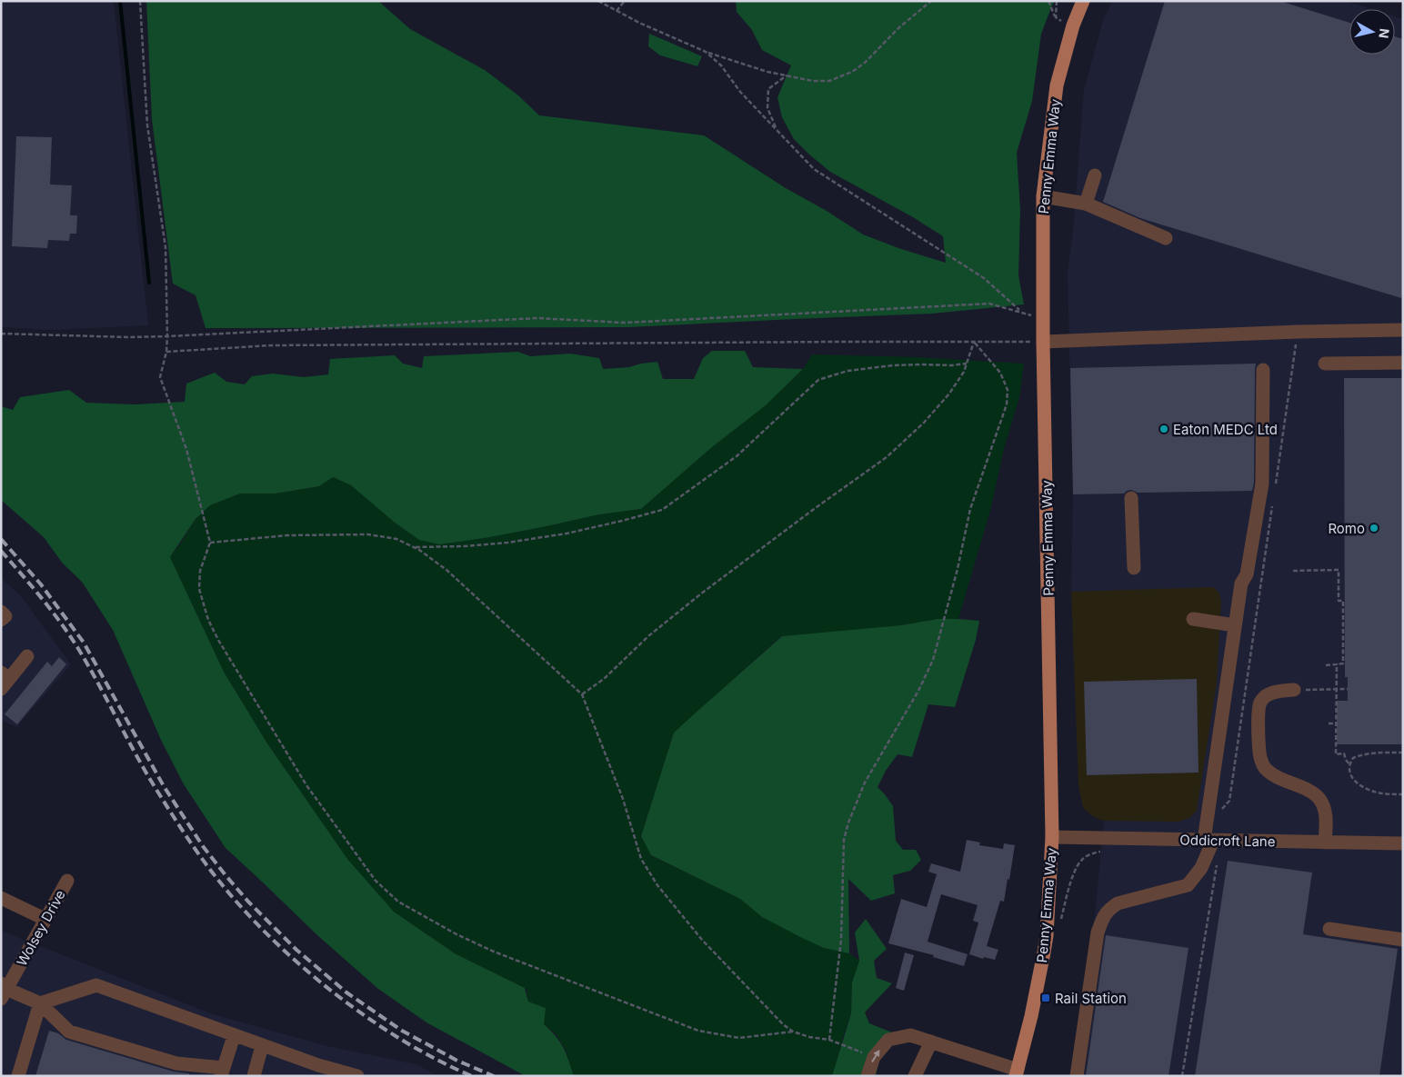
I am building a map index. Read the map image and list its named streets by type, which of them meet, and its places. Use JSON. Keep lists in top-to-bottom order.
{
  "streets": {
    "main road": ["Penny Emma Way"],
    "street": ["Oddicroft Lane", "Wolsey Drive"]
  },
  "crossings": [
    ["Penny Emma Way", "Oddicroft Lane"]
  ],
  "places": {
    "other": ["Eaton MEDC Ltd", "Romo"],
    "transit": ["Rail Station"]
  },
  "north": "right"
}
